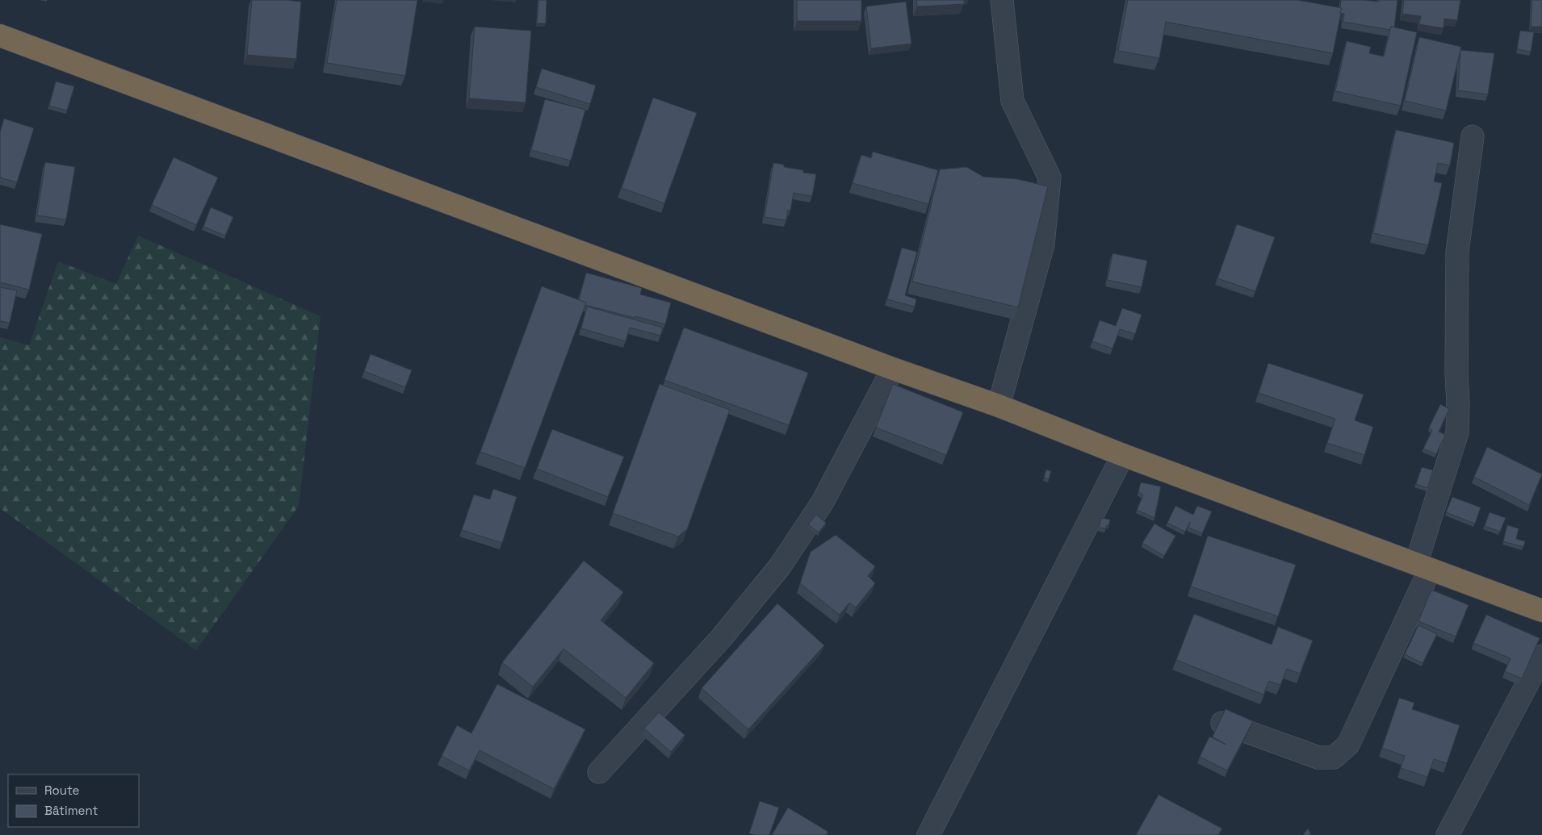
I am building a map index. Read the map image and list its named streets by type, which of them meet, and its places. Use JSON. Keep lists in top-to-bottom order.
{
  "legend": ["Route", "Bâtiment"]
}
